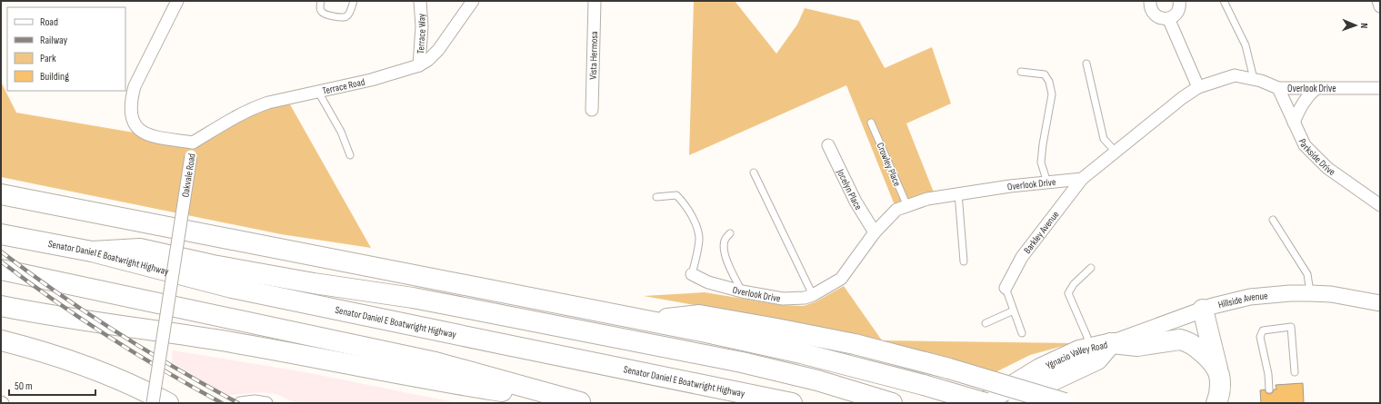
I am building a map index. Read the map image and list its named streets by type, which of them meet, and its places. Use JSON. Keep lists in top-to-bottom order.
{
  "streets": {
    "highway": ["Senator Daniel E Boatwright Highway", "Ygnacio Valley Road"],
    "street": [
      "Terrace Way",
      "Vista Hermosa",
      "Terrace Road",
      "Overlook Drive",
      "Parkside Drive",
      "Oakvale Road",
      "Jocelyn Place",
      "Barkley Avenue",
      "Hillside Avenue"
    ],
    "lane": ["Crowley Place"]
  },
  "crossings": [
    ["Terrace Way", "Terrace Road"],
    ["Terrace Road", "Oakvale Road"],
    ["Overlook Drive", "Parkside Drive"],
    ["Overlook Drive", "Crowley Place"],
    ["Overlook Drive", "Jocelyn Place"],
    ["Overlook Drive", "Barkley Avenue"],
    ["Hillside Avenue", "Ygnacio Valley Road"]
  ],
  "legend": [
    "Road",
    "Railway",
    "Park",
    "Building"
  ],
  "scale_bar": "50 m",
  "north": "right"
}
